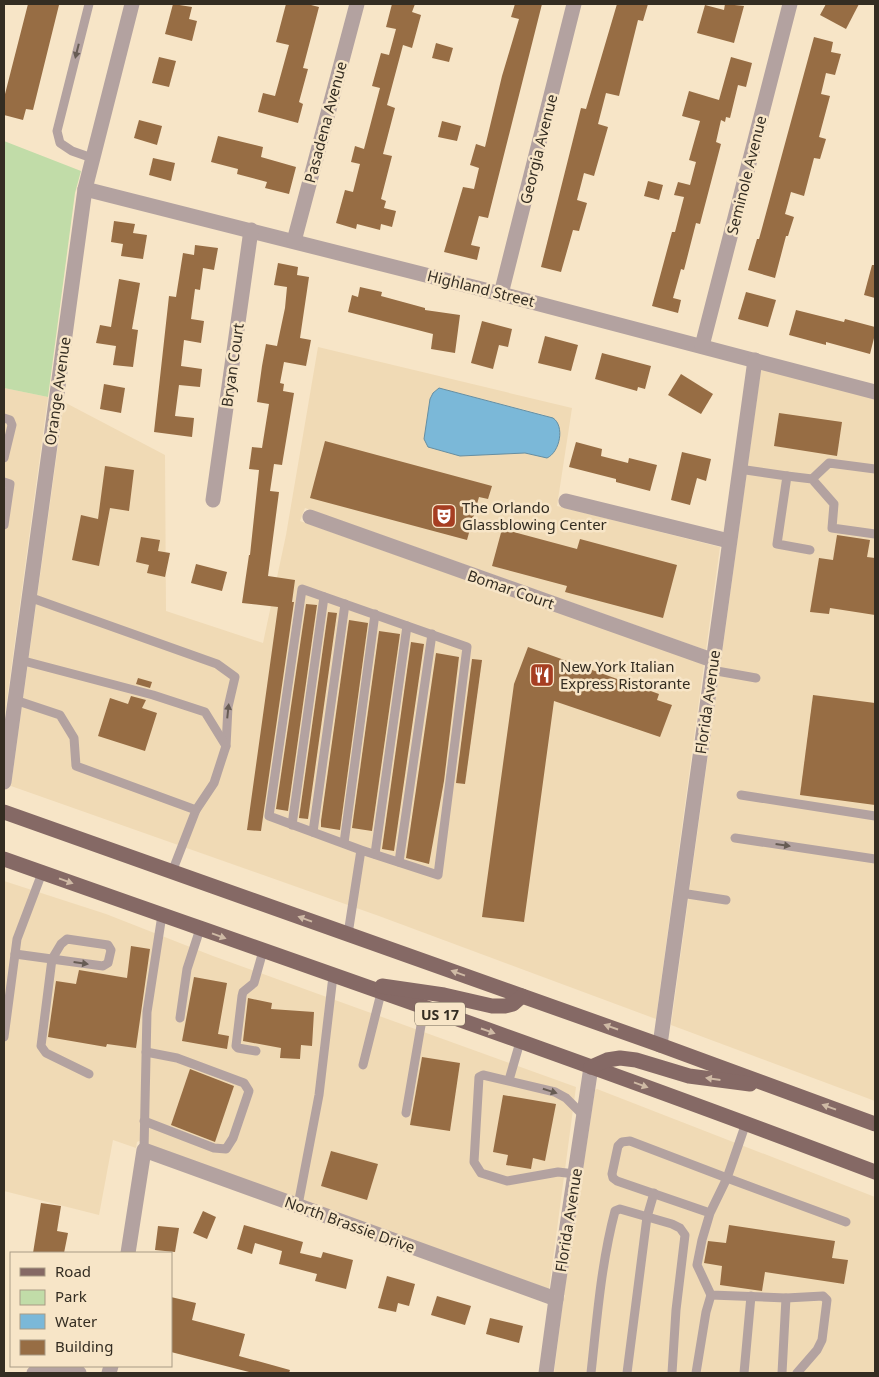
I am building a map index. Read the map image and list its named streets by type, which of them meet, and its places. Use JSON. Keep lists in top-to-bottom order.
{
  "streets": {
    "main road": ["US 17"],
    "street": [
      "Pasadena Avenue",
      "Georgia Avenue",
      "Seminole Avenue",
      "Highland Street",
      "Bryan Court",
      "Orange Avenue",
      "Bomar Court",
      "Florida Avenue",
      "North Brassie Drive"
    ]
  },
  "crossings": [
    ["Pasadena Avenue", "Highland Street"],
    ["Georgia Avenue", "Highland Street"],
    ["Seminole Avenue", "Highland Street"],
    ["Highland Street", "Bryan Court"],
    ["Highland Street", "Orange Avenue"],
    ["Highland Street", "Florida Avenue"],
    ["Bomar Court", "Florida Avenue"],
    ["Florida Avenue", "US 17"],
    ["Florida Avenue", "North Brassie Drive"]
  ],
  "places": {
    "theatre": ["The Orlando Glassblowing Center"],
    "restaurant": ["New York Italian Express Ristorante"]
  },
  "legend": [
    "Road",
    "Park",
    "Water",
    "Building"
  ]
}
